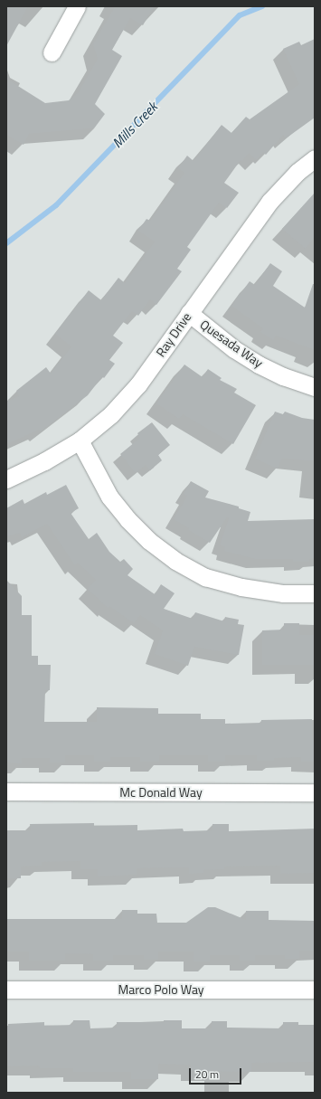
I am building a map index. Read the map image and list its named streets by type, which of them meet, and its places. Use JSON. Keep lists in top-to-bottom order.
{
  "streets": {
    "street": [
      "Ray Drive",
      "Quesada Way",
      "Mc Donald Way",
      "Marco Polo Way"
    ]
  },
  "crossings": [
    ["Ray Drive", "Quesada Way"]
  ],
  "water": ["Mills Creek"],
  "scale_bar": "20 m"
}
